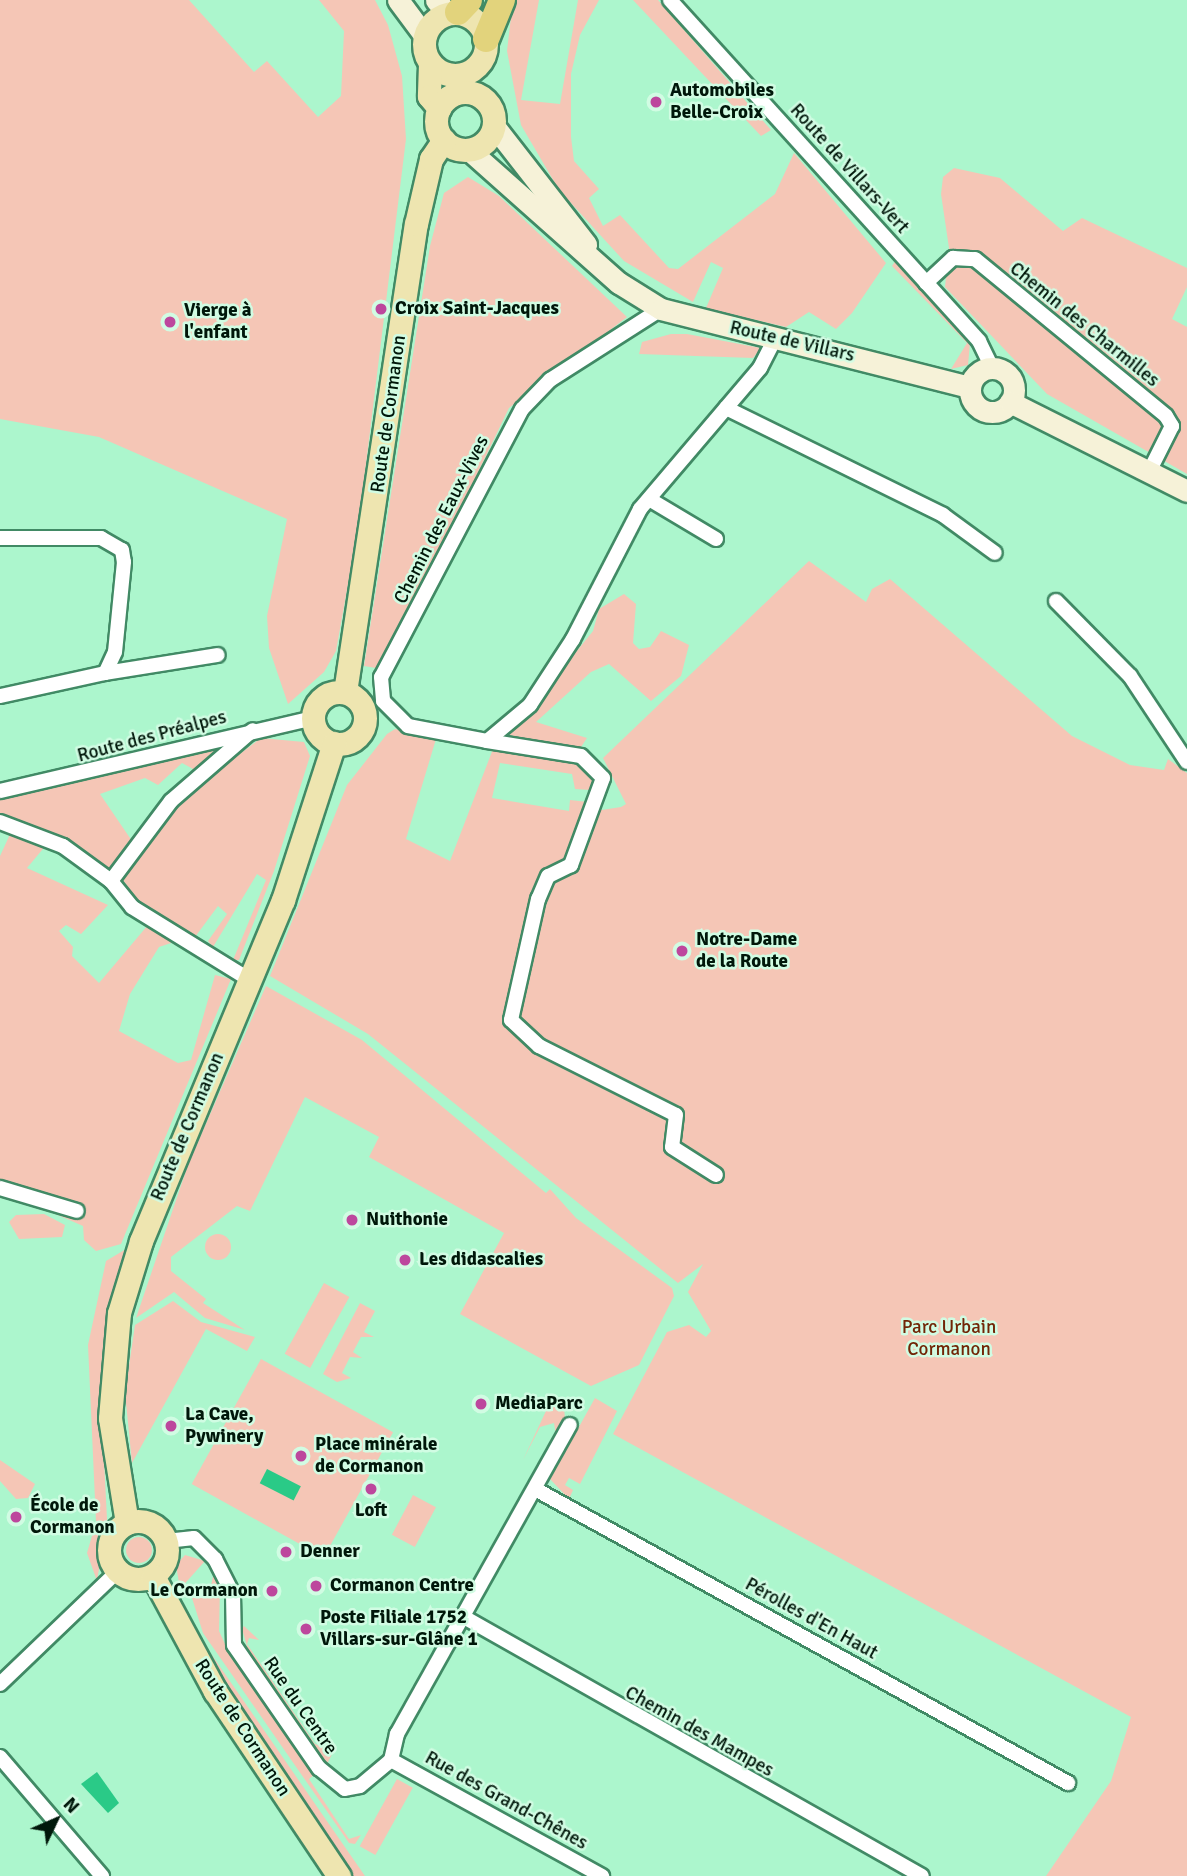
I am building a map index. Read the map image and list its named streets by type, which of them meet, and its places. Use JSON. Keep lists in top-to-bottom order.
{
  "streets": {
    "main road": ["Route de Villars", "Route de Cormanon"],
    "street": [
      "Route de Villars-Vert",
      "Chemin des Charmilles",
      "Chemin des Eaux-Vives",
      "Route des Préalpes",
      "Pérolles d'En Haut",
      "Rue du Centre",
      "Chemin des Mampes",
      "Rue des Grand-Chênes"
    ]
  },
  "crossings": [
    ["Route de Villars-Vert", "Chemin des Charmilles"],
    ["Route de Villars-Vert", "Route de Villars"],
    ["Route de Villars", "Route de Cormanon"],
    ["Route de Villars", "Chemin des Eaux-Vives"],
    ["Route de Cormanon", "Route des Préalpes"],
    ["Route de Cormanon", "Rue du Centre"],
    ["Pérolles d'En Haut", "Rue du Centre"],
    ["Rue du Centre", "Chemin des Mampes"],
    ["Rue du Centre", "Rue des Grand-Chênes"]
  ],
  "parks": ["Parc Urbain Cormanon"],
  "places": [
    "Automobiles Belle-Croix",
    "Croix Saint-Jacques",
    "Vierge à l'enfant",
    "Notre-Dame de la Route",
    "Nuithonie",
    "Les didascalies",
    "MediaParc",
    "La Cave, Pywinery",
    "Place minérale de Cormanon",
    "Loft",
    "École de Cormanon",
    "Denner",
    "Cormanon Centre",
    "Le Cormanon",
    "Poste Filiale 1752 Villars-sur-Glâne 1"
  ],
  "north": "top right"
}
